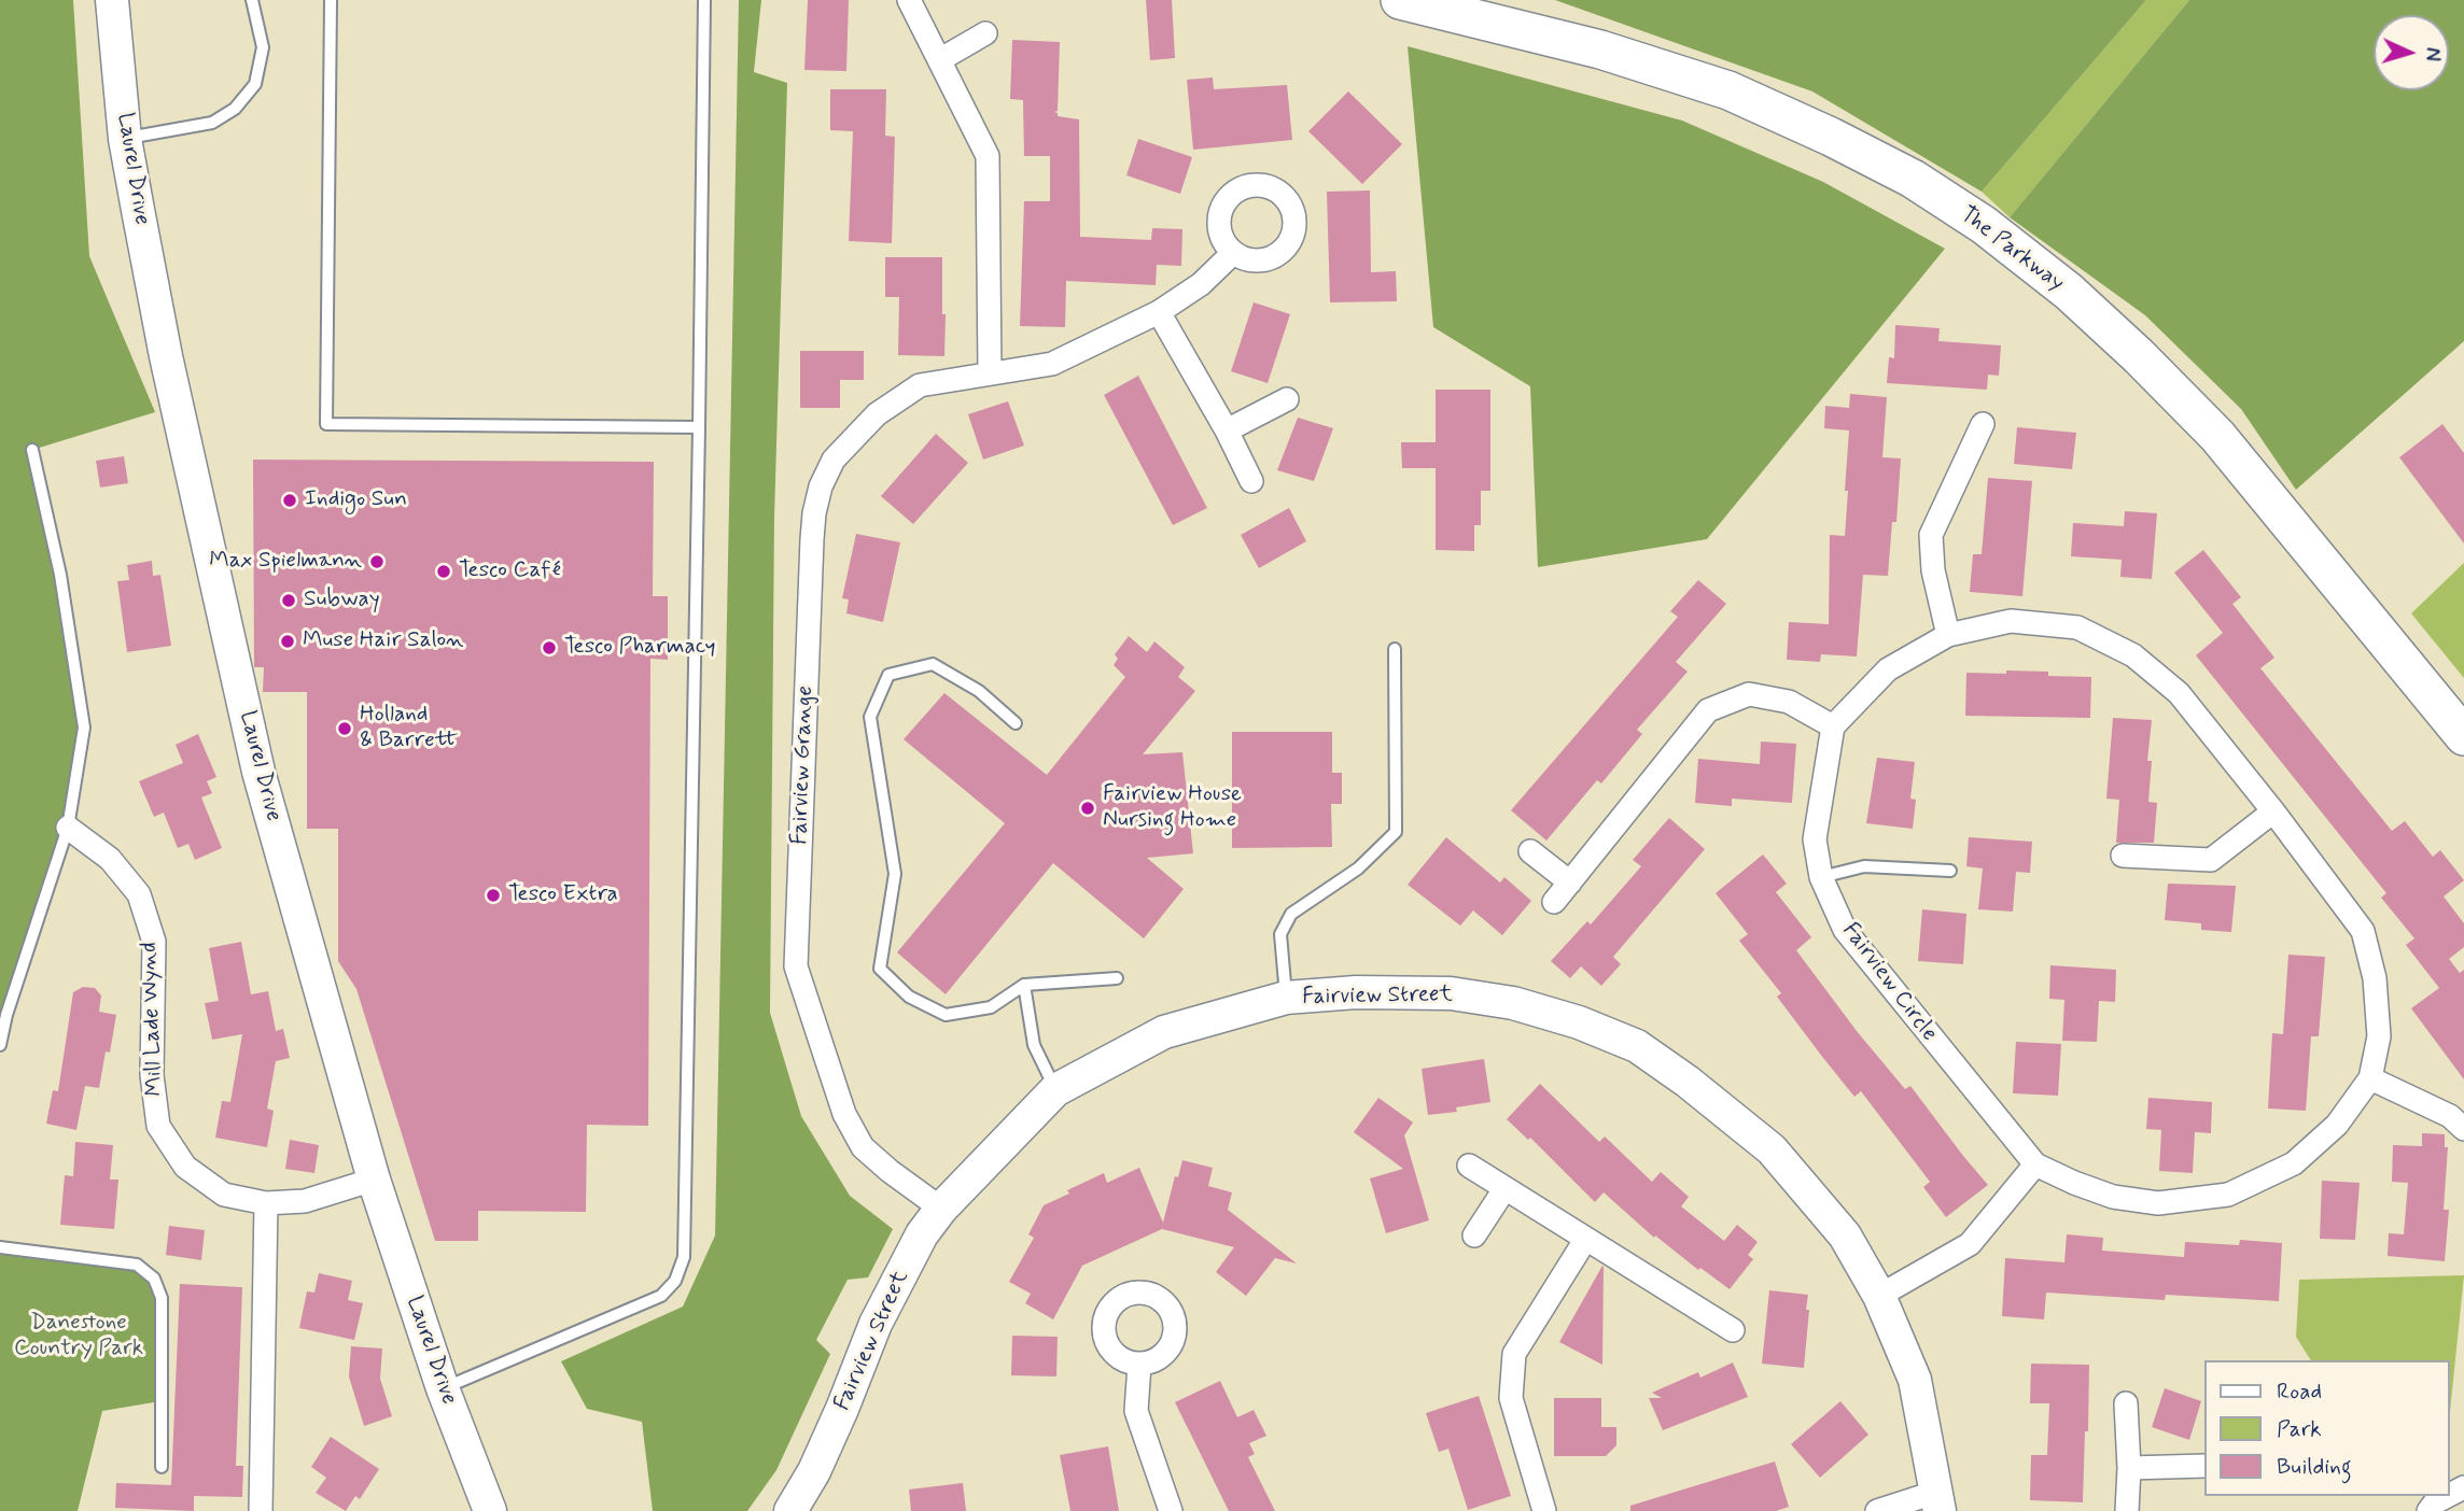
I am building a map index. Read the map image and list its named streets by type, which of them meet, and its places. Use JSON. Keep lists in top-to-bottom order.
{
  "streets": {
    "main road": ["The Parkway"],
    "street": [
      "Laurel Drive",
      "Fairview Grange",
      "Fairview Circle",
      "Fairview Street",
      "Mill Lade Wynd"
    ]
  },
  "crossings": [
    ["Laurel Drive", "Mill Lade Wynd"],
    ["Fairview Grange", "Fairview Street"]
  ],
  "parks": ["Danestone Country Park"],
  "places": [
    "Indigo Sun",
    "Max Spielmann",
    "Tesco Café",
    "Subway",
    "Muse Hair Salon",
    "Tesco Pharmacy",
    "Holland & Barrett",
    "Fairview House Nursing Home",
    "Tesco Extra"
  ],
  "legend": ["Road", "Park", "Building"],
  "north": "right"
}
